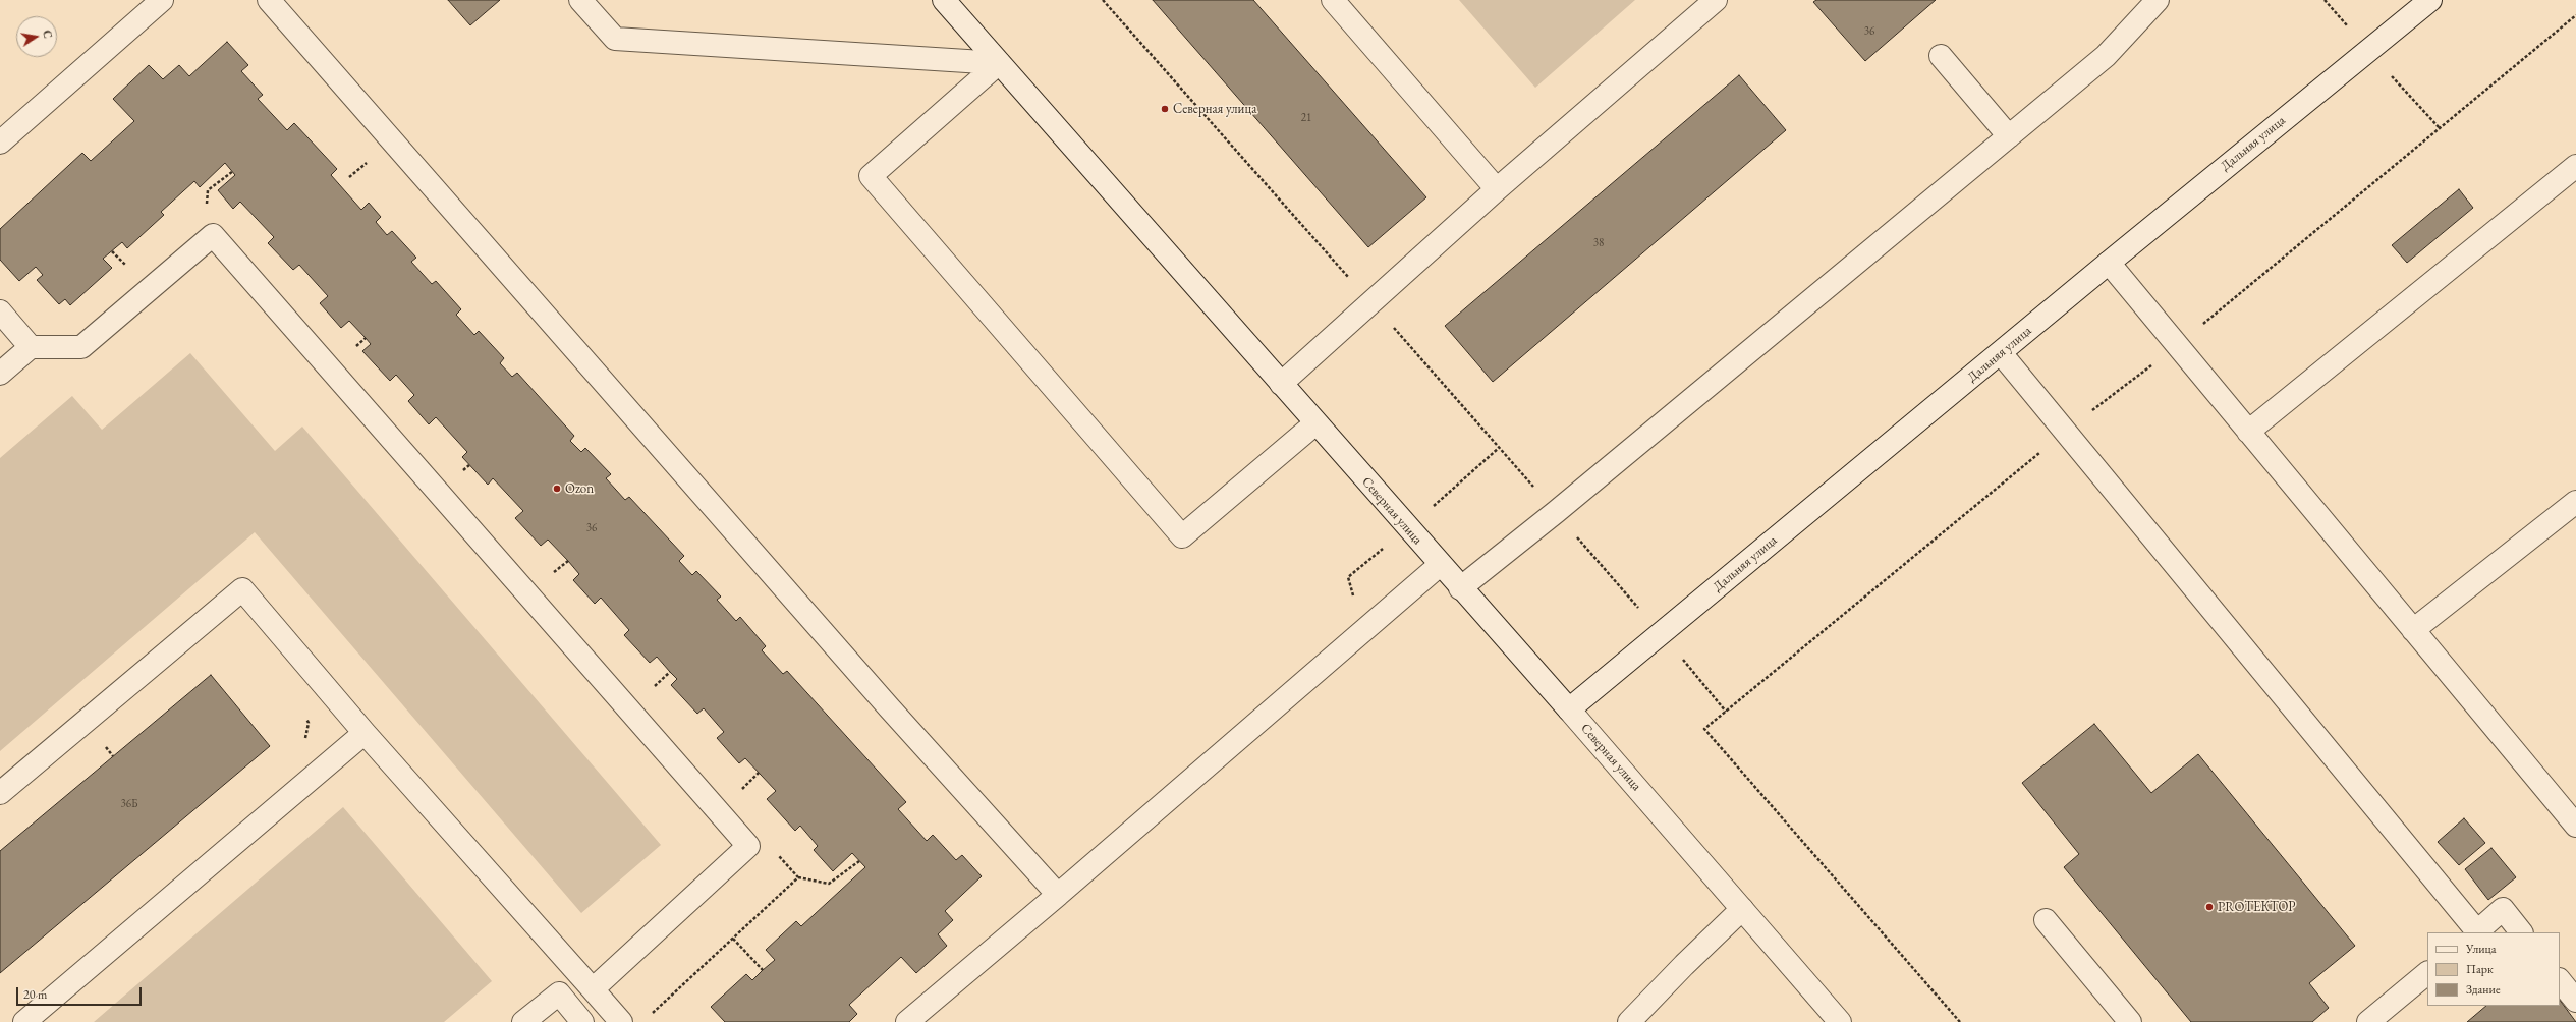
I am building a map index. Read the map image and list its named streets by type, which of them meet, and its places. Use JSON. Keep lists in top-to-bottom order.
{
  "streets": {
    "street": ["Дальняя улица", "Северная улица"]
  },
  "crossings": [
    ["Дальняя улица", "Северная улица"]
  ],
  "places": ["Северная улица", "Ozon", "PROТЕКТОР"],
  "house_numbers": [
    "36",
    "21",
    "38",
    "36",
    "36Б"
  ],
  "legend": ["Улица", "Парк", "Здание"],
  "scale_bar": "20 m",
  "north": "right"
}
